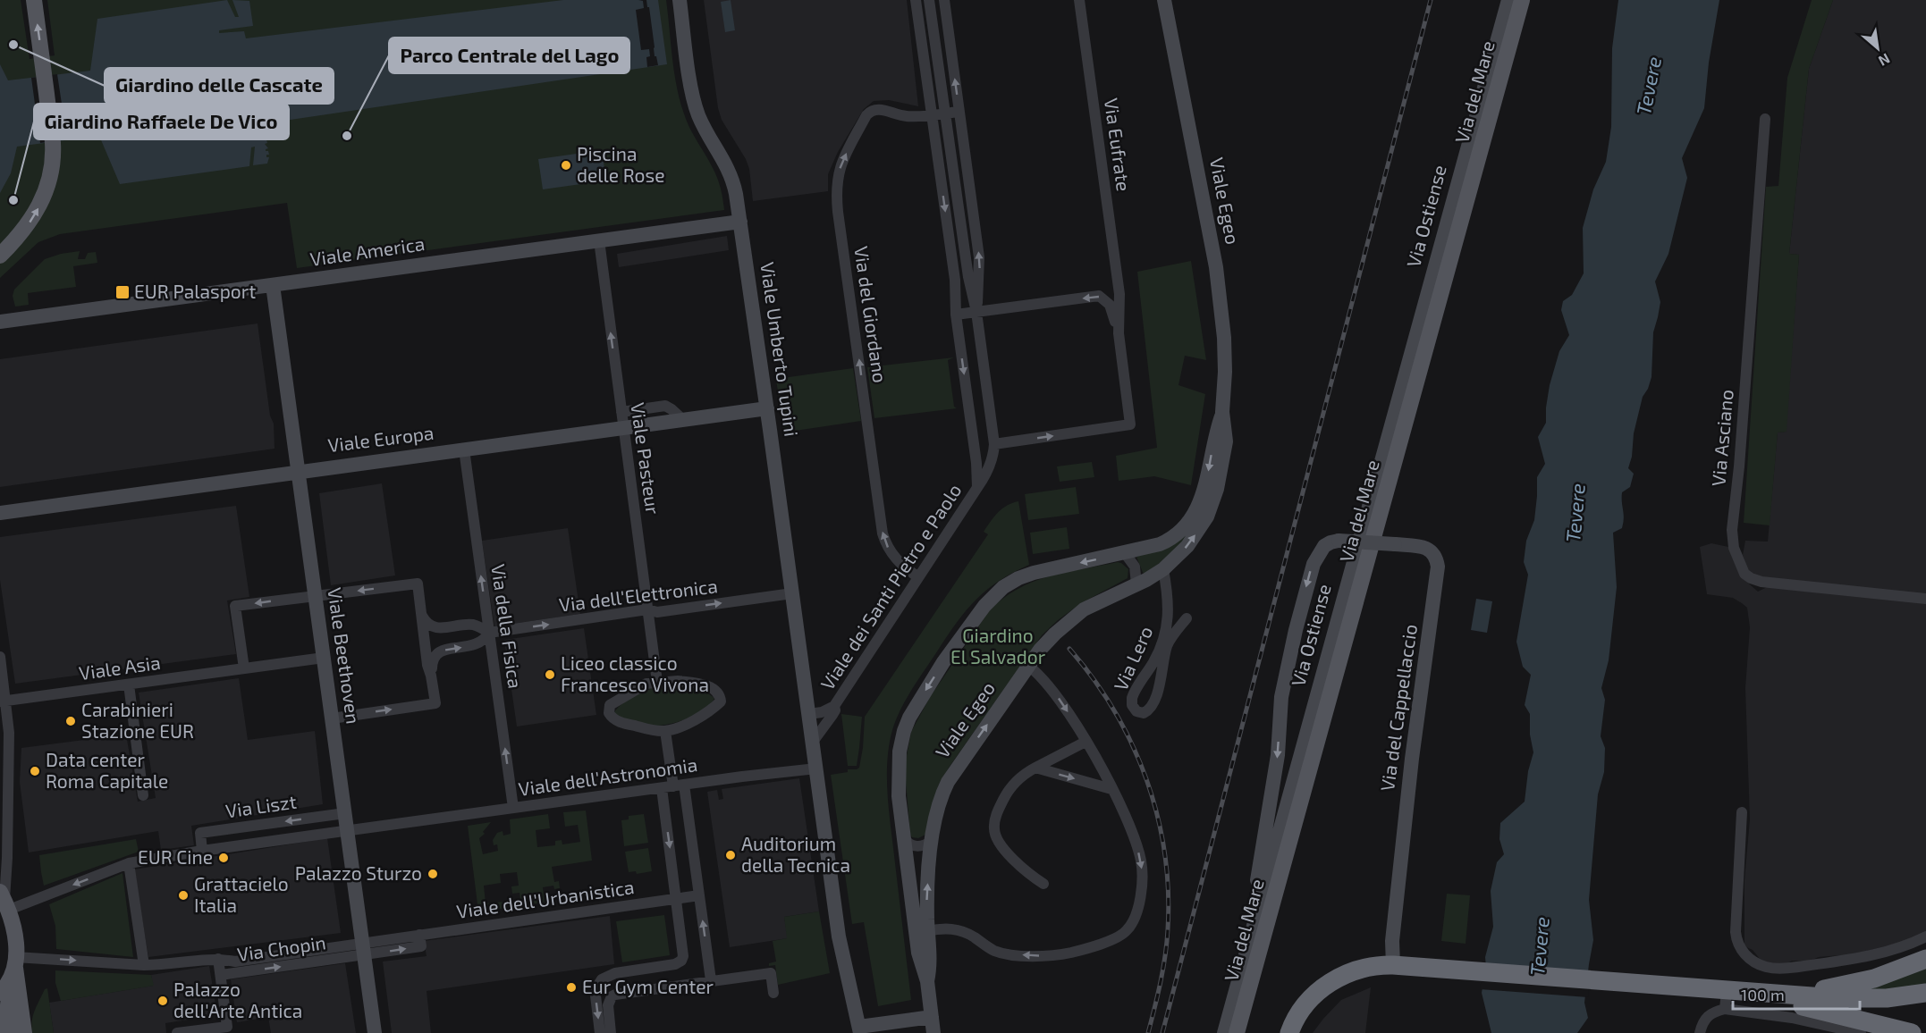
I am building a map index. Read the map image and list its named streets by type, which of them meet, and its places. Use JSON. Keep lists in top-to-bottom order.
{
  "streets": {
    "main road": ["Via del Mare"],
    "street": [
      "Via Eufrate",
      "Viale Egeo",
      "Via Ostiense",
      "Viale America",
      "Via del Giordano",
      "Viale Umberto Tupini",
      "Via Asciano",
      "Viale Europa",
      "Viale Pasteur",
      "Viale dei Santi Pietro e Paolo",
      "Via dell'Elettronica",
      "Via della Fisica",
      "Viale Beethoven",
      "Via Lero",
      "Viale Asia",
      "Via del Cappellaccio",
      "Viale dell'Astronomia",
      "Via Liszt",
      "Viale dell'Urbanistica",
      "Via Chopin"
    ]
  },
  "crossings": [
    ["Viale Egeo", "Via Lero"],
    ["Via Ostiense", "Via del Cappellaccio"],
    ["Viale America", "Viale Umberto Tupini"],
    ["Viale America", "Viale Pasteur"],
    ["Viale America", "Viale Beethoven"],
    ["Via del Giordano", "Viale dei Santi Pietro e Paolo"],
    ["Viale Umberto Tupini", "Viale Europa"],
    ["Viale Umberto Tupini", "Viale dei Santi Pietro e Paolo"],
    ["Viale Umberto Tupini", "Via dell'Elettronica"],
    ["Viale Umberto Tupini", "Viale dell'Astronomia"],
    ["Viale Europa", "Viale Pasteur"],
    ["Viale Europa", "Via della Fisica"],
    ["Viale Europa", "Viale Beethoven"],
    ["Viale Pasteur", "Via dell'Elettronica"],
    ["Via dell'Elettronica", "Via della Fisica"],
    ["Via della Fisica", "Viale dell'Astronomia"],
    ["Viale Beethoven", "Viale Asia"],
    ["Viale Beethoven", "Viale dell'Astronomia"],
    ["Viale Beethoven", "Via Liszt"],
    ["Viale Beethoven", "Viale dell'Urbanistica"],
    ["Viale Beethoven", "Via Chopin"],
    ["Viale dell'Astronomia", "Via Liszt"],
    ["Viale dell'Urbanistica", "Via Chopin"]
  ],
  "one_way": [
    "Via del Giordano",
    "Viale Pasteur",
    "Via dell'Elettronica",
    "Via della Fisica",
    "Viale dell'Urbanistica"
  ],
  "water": ["Tevere"],
  "parks": ["Giardino El Salvador"],
  "places": {
    "other": [
      "Giardino delle Cascate",
      "Parco Centrale del Lago",
      "Piscina delle Rose",
      "Giardino Raffaele De Vico",
      "Liceo classico Francesco Vivona",
      "Carabinieri Stazione EUR",
      "Data center Roma Capitale",
      "Auditorium della Tecnica",
      "EUR Cine",
      "Palazzo Sturzo",
      "Grattacielo Italia",
      "Eur Gym Center",
      "Palazzo dell'Arte Antica"
    ],
    "transit": ["EUR Palasport"]
  },
  "scale_bar": "100 m",
  "north": "bottom right"
}
